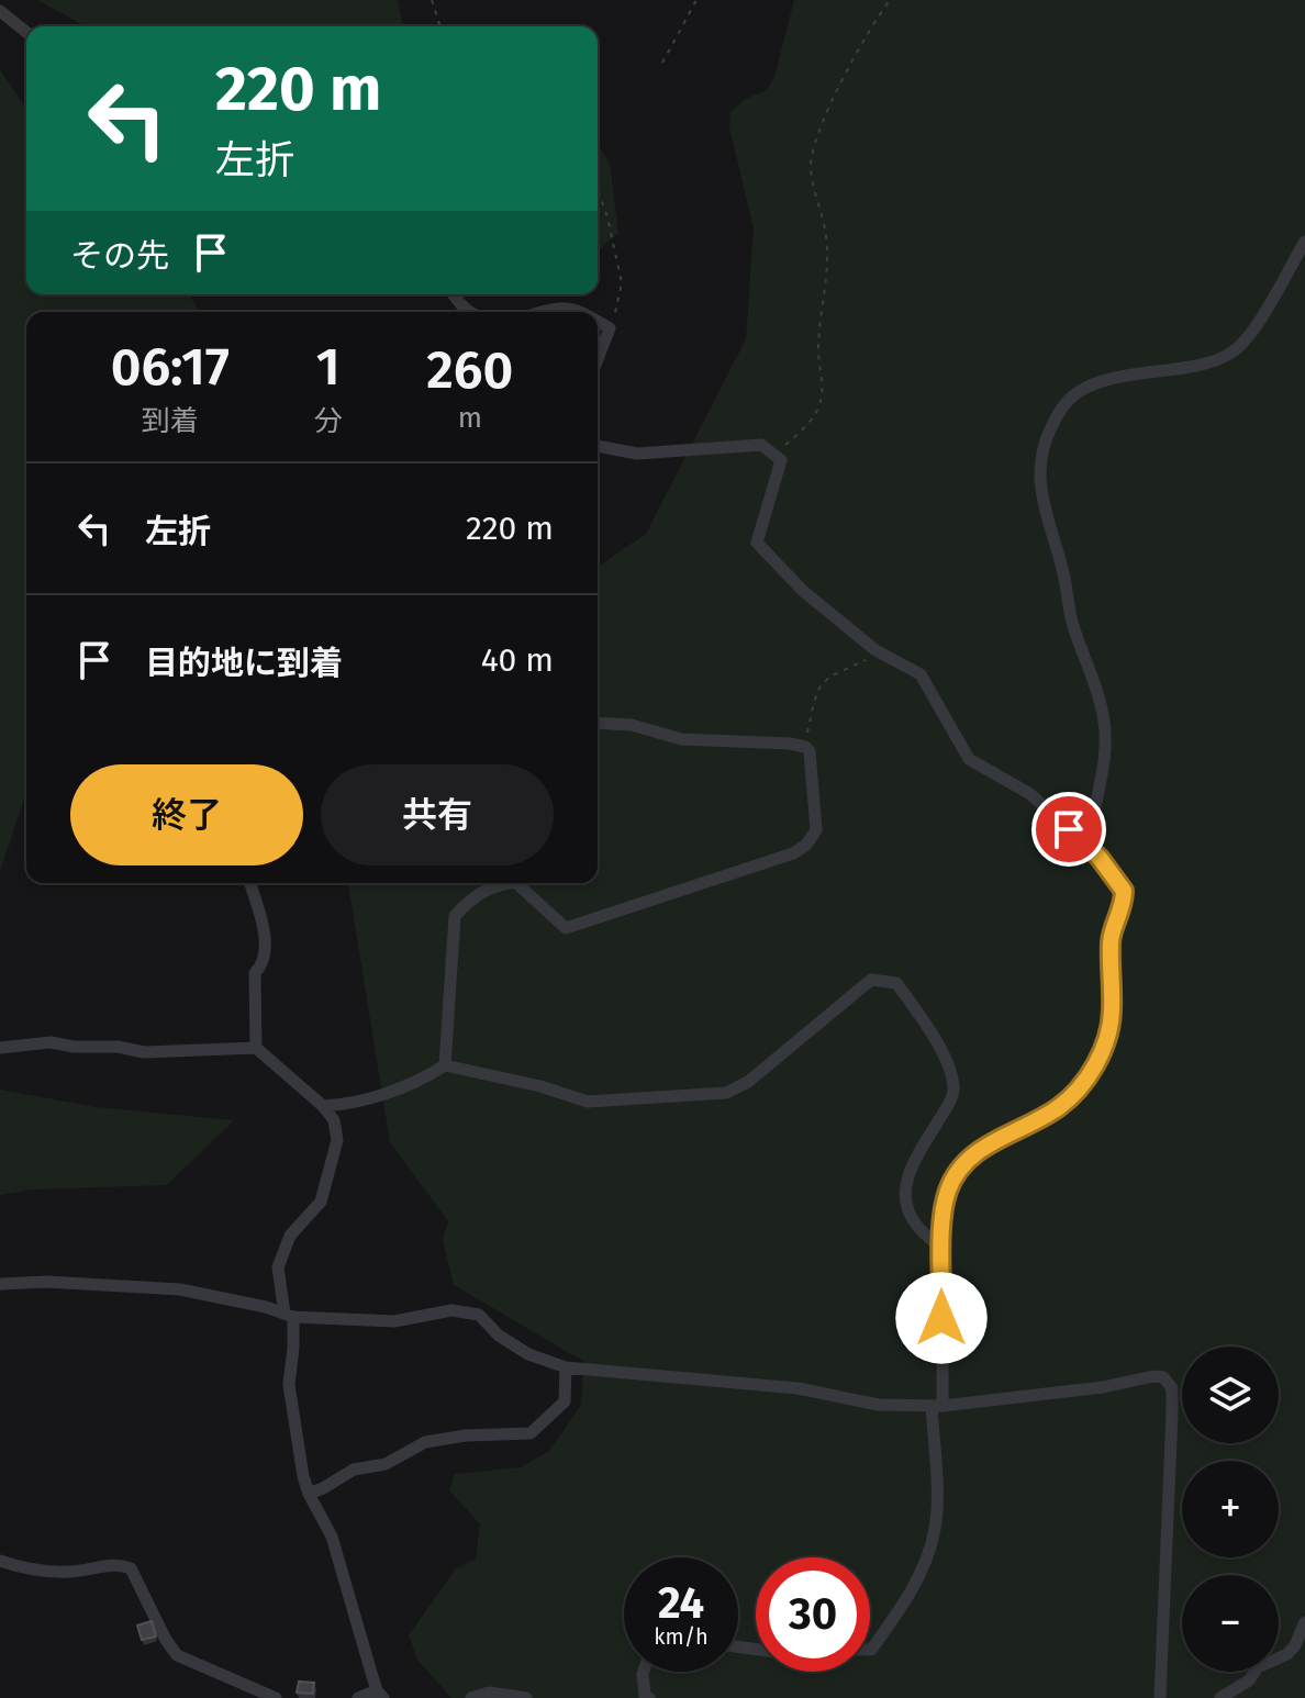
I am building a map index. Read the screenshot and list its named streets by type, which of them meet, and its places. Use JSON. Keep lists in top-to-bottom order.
{
  "page": {
    "turn": ["220 m", "左折"],
    "then": "その先",
    "eta": [
      "06:17",
      "到着",
      "1",
      "分",
      "260",
      "m"
    ],
    "list": [
      {
        "name": "左折",
        "value": "220 m"
      },
      {
        "name": "目的地に到着",
        "value": "40 m"
      }
    ],
    "buttons": ["終了", "共有"],
    "map_buttons": ["+", "−"],
    "speed": "24 km/h",
    "limit": "30"
  }
}
